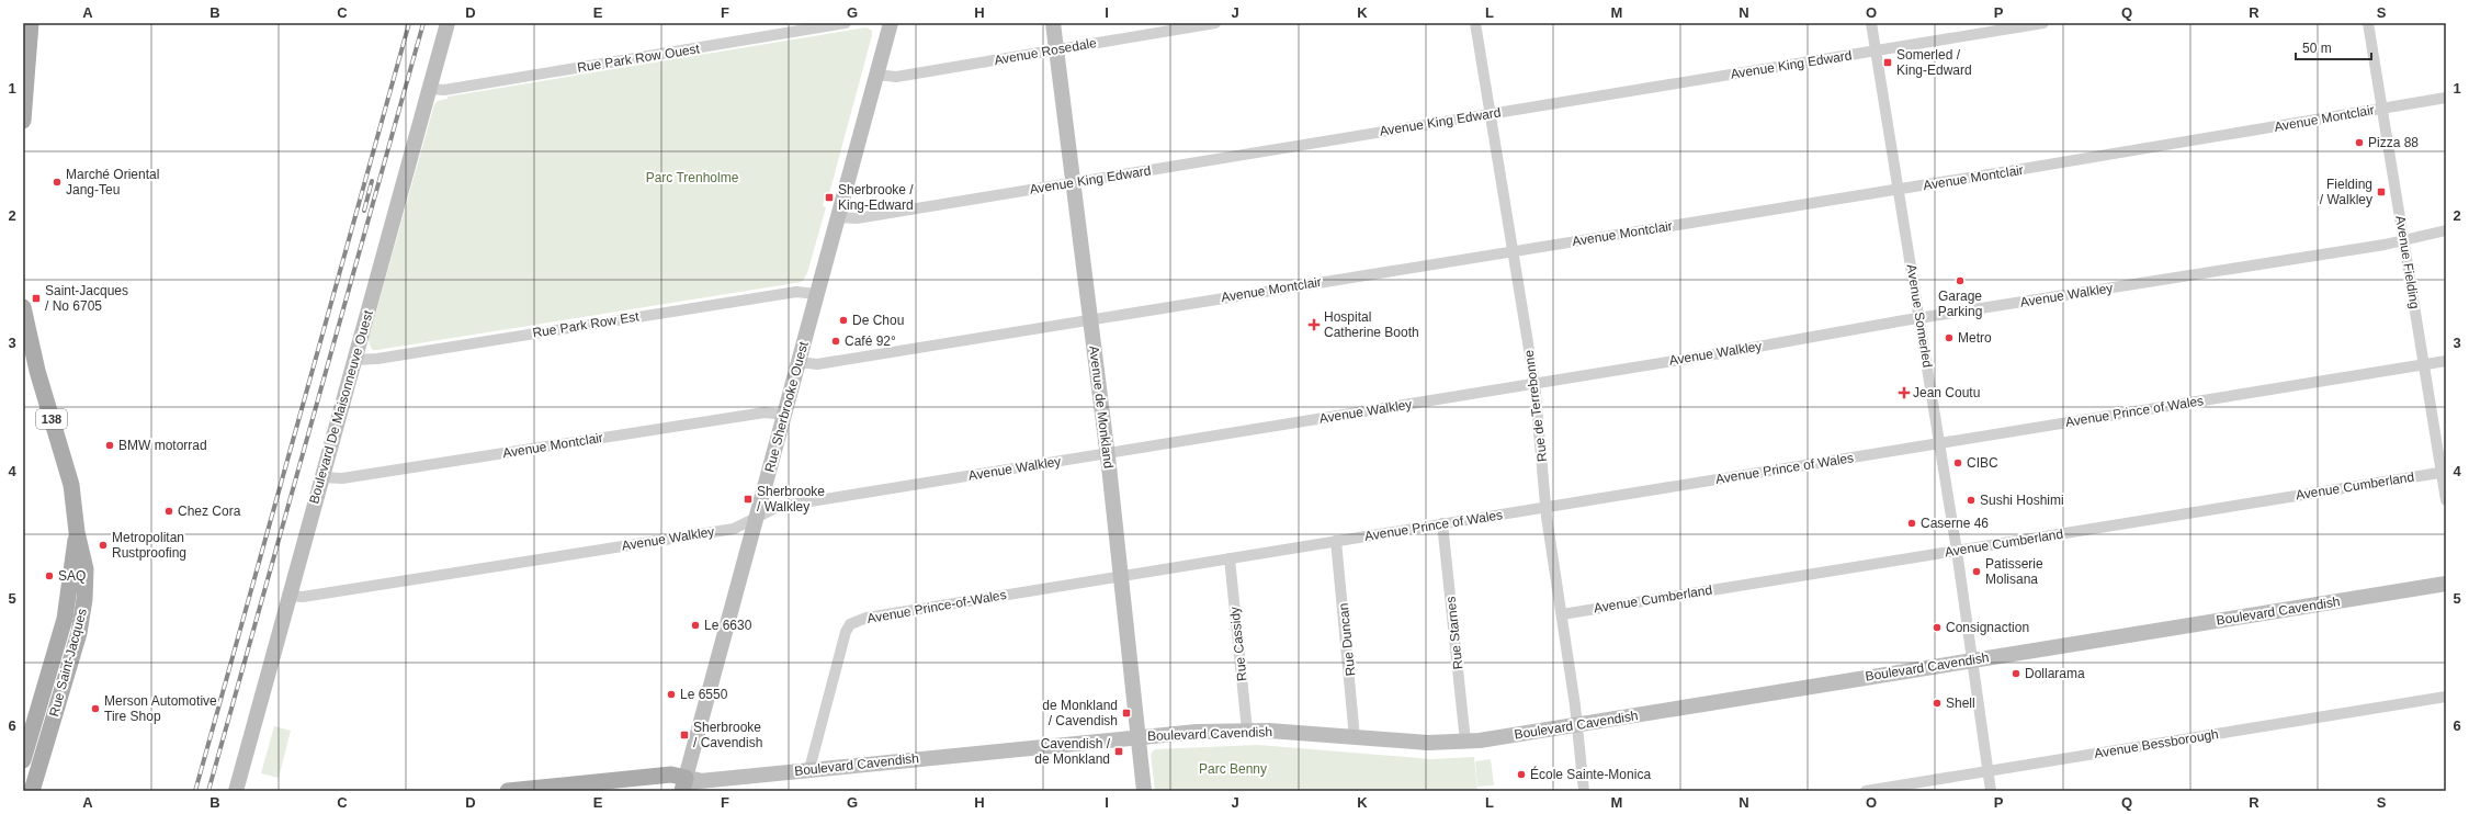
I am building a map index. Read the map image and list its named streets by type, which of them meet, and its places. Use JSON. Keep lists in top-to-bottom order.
{
  "streets": {
    "main road": [
      "Boulevard De Maisonneuve Ouest",
      "Rue Sherbrooke Ouest",
      "Avenue de Monkland",
      "138",
      "Boulevard Cavendish",
      "Rue Saint-Jacques"
    ],
    "street": [
      "Avenue Rosedale",
      "Rue Park Row Ouest",
      "Avenue King Edward",
      "Avenue Montclair",
      "Avenue Fielding",
      "Avenue Walkley",
      "Avenue Somerled",
      "Rue Park Row Est",
      "Rue de Terrebonne",
      "Avenue Prince of Wales",
      "Avenue Cumberland",
      "Avenue Prince-of-Wales",
      "Rue Starnes",
      "Rue Duncan",
      "Rue Cassidy",
      "Avenue Bessborough"
    ]
  },
  "crossings": [
    ["Avenue Rosedale", "Rue Sherbrooke Ouest"],
    ["Avenue Rosedale", "Avenue de Monkland"],
    ["Rue Park Row Ouest", "Boulevard De Maisonneuve Ouest"],
    ["Avenue King Edward", "Avenue Somerled"],
    ["Avenue King Edward", "Rue de Terrebonne"],
    ["Avenue King Edward", "Rue Sherbrooke Ouest"],
    ["Avenue King Edward", "Avenue de Monkland"],
    ["Avenue Montclair", "Avenue Fielding"],
    ["Avenue Montclair", "Avenue Somerled"],
    ["Avenue Montclair", "Rue de Terrebonne"],
    ["Avenue Montclair", "Boulevard De Maisonneuve Ouest"],
    ["Avenue Montclair", "Rue Sherbrooke Ouest"],
    ["Avenue Montclair", "Avenue de Monkland"],
    ["Avenue Fielding", "Avenue Walkley"],
    ["Avenue Fielding", "Avenue Prince of Wales"],
    ["Avenue Fielding", "Avenue Cumberland"],
    ["Avenue Walkley", "Avenue Somerled"],
    ["Avenue Walkley", "Rue de Terrebonne"],
    ["Avenue Walkley", "Boulevard De Maisonneuve Ouest"],
    ["Avenue Walkley", "Rue Sherbrooke Ouest"],
    ["Avenue Walkley", "Avenue de Monkland"],
    ["Avenue Somerled", "Avenue Prince of Wales"],
    ["Avenue Somerled", "Avenue Cumberland"],
    ["Avenue Somerled", "Boulevard Cavendish"],
    ["Avenue Somerled", "Avenue Bessborough"],
    ["Rue Park Row Est", "Boulevard De Maisonneuve Ouest"],
    ["Rue Park Row Est", "Rue Sherbrooke Ouest"],
    ["Rue de Terrebonne", "Avenue Prince of Wales"],
    ["Rue de Terrebonne", "Avenue Cumberland"],
    ["Rue de Terrebonne", "Boulevard Cavendish"],
    ["Rue Sherbrooke Ouest", "Boulevard Cavendish"],
    ["Avenue de Monkland", "Avenue Prince of Wales"],
    ["Avenue de Monkland", "Avenue Prince-of-Wales"],
    ["Avenue de Monkland", "Boulevard Cavendish"],
    ["Avenue Prince of Wales", "Avenue Prince-of-Wales"],
    ["Avenue Prince of Wales", "Rue Starnes"],
    ["Avenue Prince of Wales", "Rue Duncan"],
    ["Avenue Prince of Wales", "Rue Cassidy"],
    ["Avenue Prince-of-Wales", "Boulevard Cavendish"],
    ["Boulevard Cavendish", "Rue Starnes"],
    ["Boulevard Cavendish", "Rue Duncan"],
    ["Boulevard Cavendish", "Rue Cassidy"]
  ],
  "parks": ["Parc Trenholme", "Parc Benny"],
  "places": {
    "transit": [
      "Somerled / King-Edward",
      "Fielding / Walkley",
      "Sherbrooke / King-Edward",
      "Saint-Jacques / No 6705",
      "Sherbrooke / Walkley",
      "de Monkland / Cavendish",
      "Sherbrooke / Cavendish",
      "Cavendish / de Monkland"
    ],
    "other": [
      "Pizza 88",
      "Marché Oriental Jang-Teu",
      "Garage Parking",
      "De Chou",
      "Metro",
      "Café 92°",
      "BMW motorrad",
      "CIBC",
      "Sushi Hoshimi",
      "Chez Cora",
      "Caserne 46",
      "Metropolitan Rustproofing",
      "Patisserie Molisana",
      "SAQ",
      "Le 6630",
      "Consignaction",
      "Dollarama",
      "Le 6550",
      "Shell",
      "Merson Automotive Tire Shop",
      "École Sainte-Monica"
    ],
    "health": ["Hospital Catherine Booth", "Jean Coutu"]
  },
  "scale_bar": "50 m",
  "grid": {
    "columns": [
      "A",
      "B",
      "C",
      "D",
      "E",
      "F",
      "G",
      "H",
      "I",
      "J",
      "K",
      "L",
      "M",
      "N",
      "O",
      "P",
      "Q",
      "R",
      "S"
    ],
    "rows": [
      "1",
      "2",
      "3",
      "4",
      "5",
      "6"
    ]
  }
}
